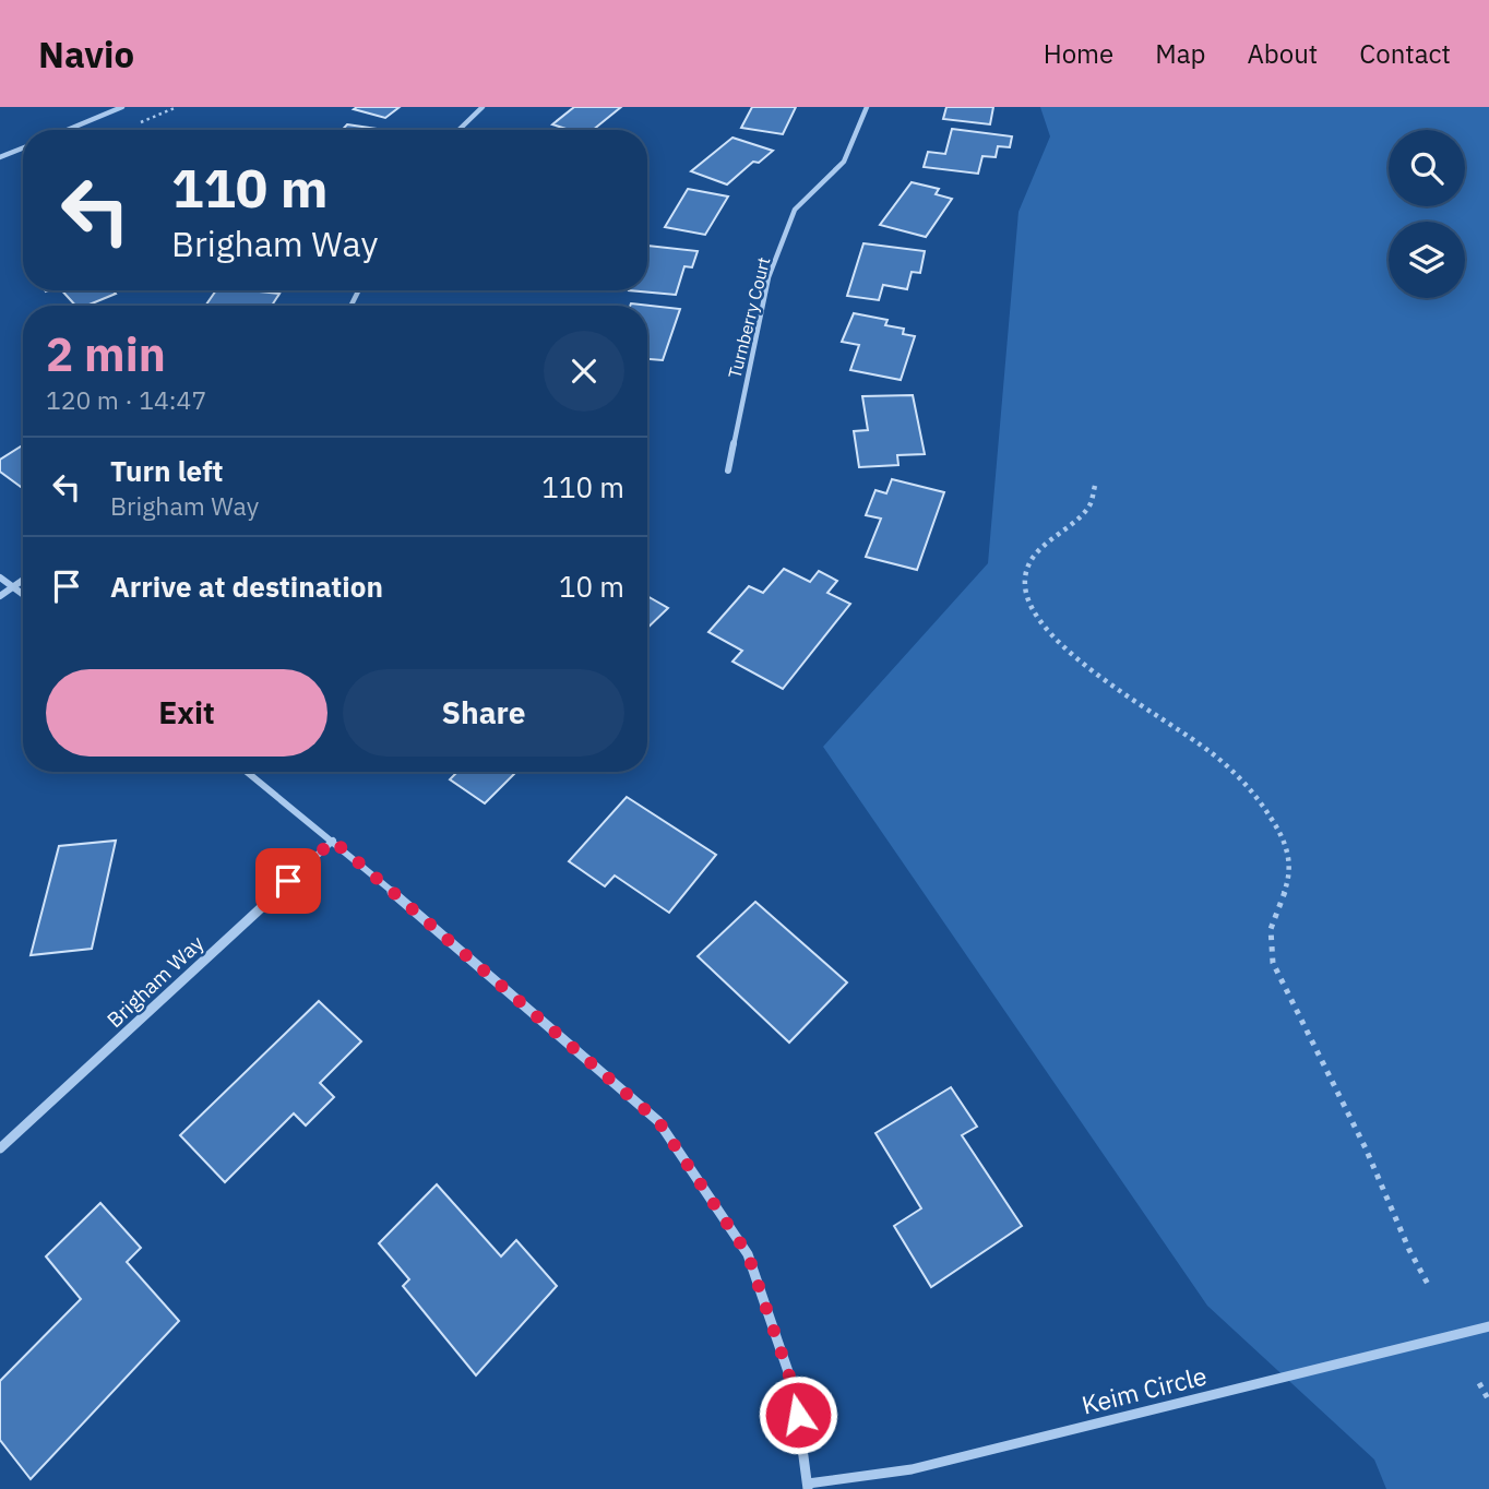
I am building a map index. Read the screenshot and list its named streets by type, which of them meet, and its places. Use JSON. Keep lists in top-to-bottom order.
{
  "streets": {
    "street": ["Turnberry Court", "Brigham Way", "Keim Circle"]
  },
  "page": {
    "header": "Navio",
    "nav": [
      "Home",
      "Map",
      "About",
      "Contact"
    ],
    "turn": ["110 m", "Brigham Way"],
    "heading": ["2 min", "120 m · 14:47"],
    "list": [
      {
        "name": "Turn left",
        "note": "Brigham Way",
        "value": "110 m"
      },
      {
        "name": "Arrive at destination",
        "value": "10 m"
      }
    ],
    "buttons": ["Exit", "Share"]
  }
}
